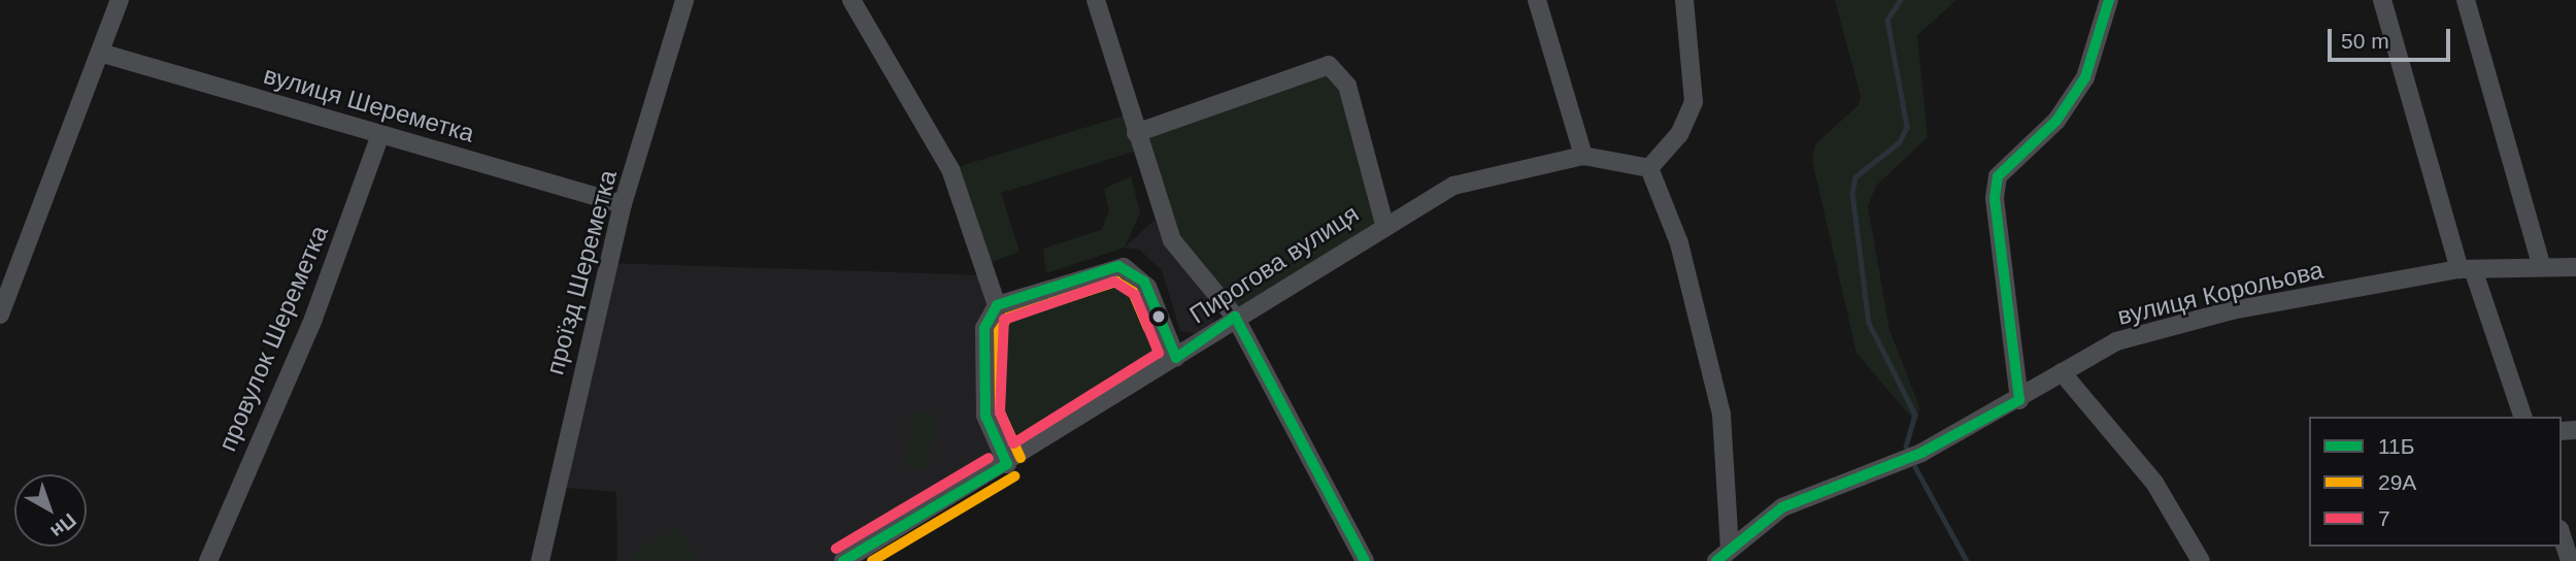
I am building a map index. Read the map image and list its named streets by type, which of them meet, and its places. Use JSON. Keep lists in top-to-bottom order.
{
  "streets": {
    "street": [
      "вулиця Шереметка",
      "Пирогова вулиця",
      "проїзд Шереметка",
      "вулиця Корольова",
      "провулок Шереметка"
    ]
  },
  "crossings": [
    ["вулиця Шереметка", "проїзд Шереметка"],
    ["вулиця Шереметка", "провулок Шереметка"]
  ],
  "lines": ["transit line 11Б", "transit line 29А", "transit line 7"],
  "legend": ["11Б", "29А", "7"],
  "scale_bar": "50 m",
  "north": "bottom right"
}
